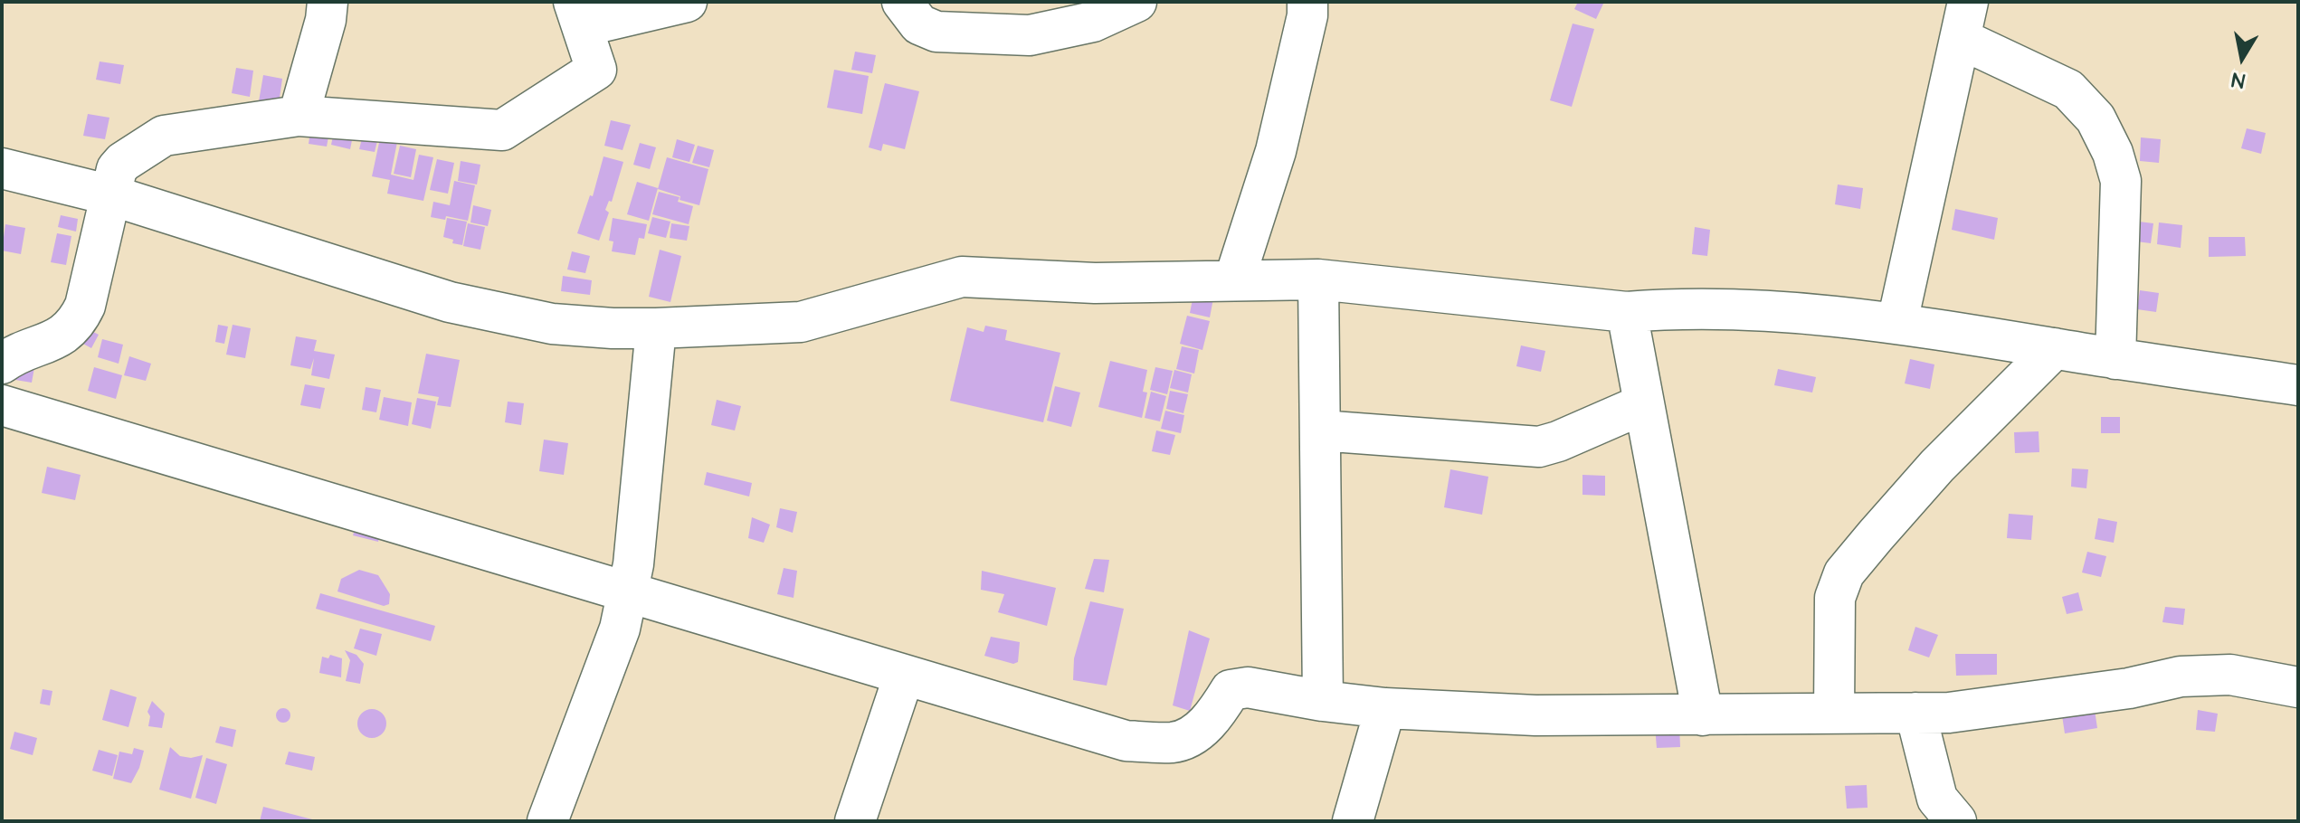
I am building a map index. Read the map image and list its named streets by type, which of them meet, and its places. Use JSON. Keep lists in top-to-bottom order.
{
  "north": "bottom"
}
